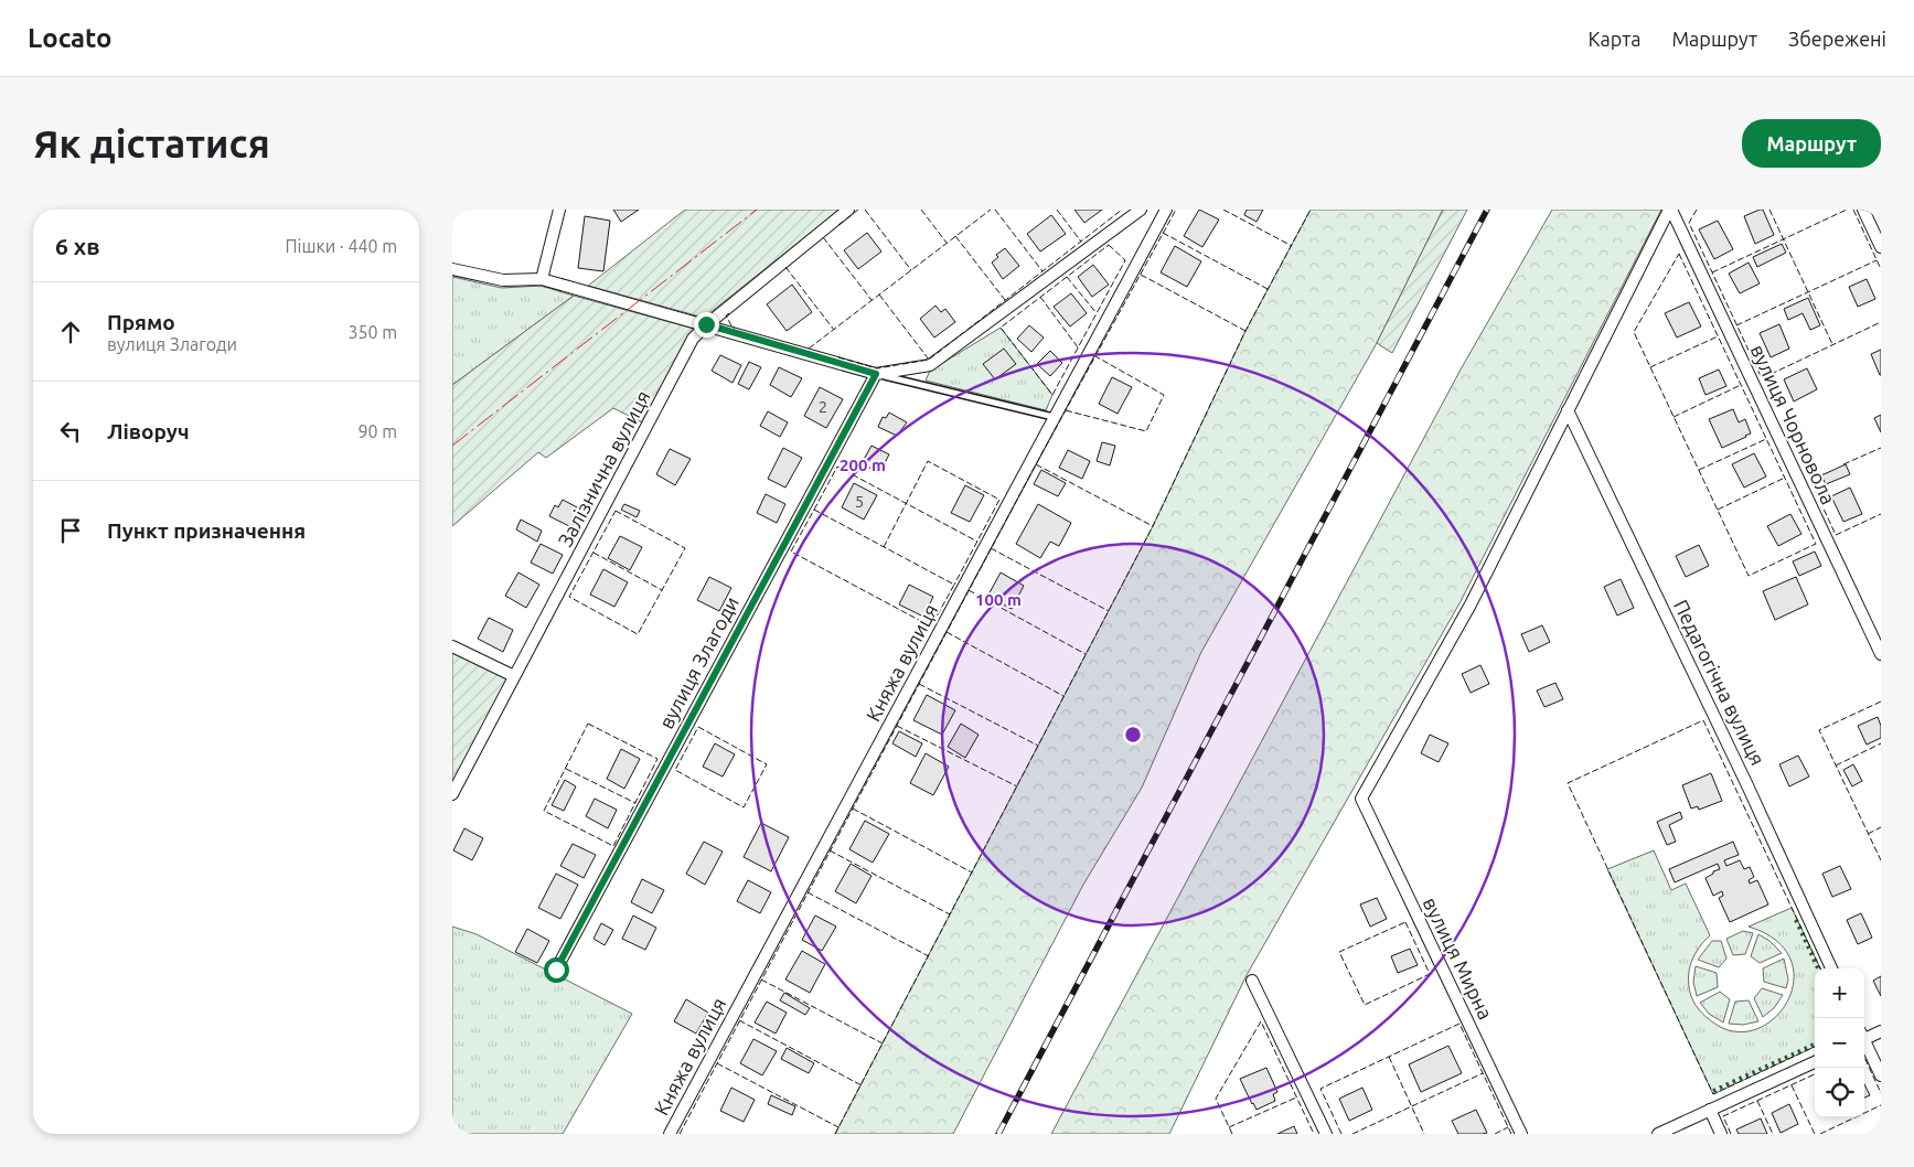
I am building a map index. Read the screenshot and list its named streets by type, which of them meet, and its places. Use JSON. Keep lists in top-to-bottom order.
{
  "streets": {
    "street": [
      "вулиця Чорновола",
      "Залізнична вулиця",
      "вулиця Злагоди",
      "Княжа вулиця",
      "Педагогічна вулиця",
      "вулиця Мирна"
    ]
  },
  "crossings": [
    ["Педагогічна вулиця", "вулиця Мирна"]
  ],
  "house_numbers": ["2", "5"],
  "page": {
    "header": "Locato",
    "nav": ["Карта", "Маршрут", "Збережені"],
    "buttons": "Маршрут",
    "title": "Як дістатися",
    "heading": ["6 хв", "Пішки · 440 m"],
    "list": [
      ["Прямо", "вулиця Злагоди", "350 m"],
      ["Ліворуч", "90 m"],
      "Пункт призначення"
    ],
    "map_buttons": ["+", "−"]
  },
  "rings": ["200 m", "100 m"]
}
